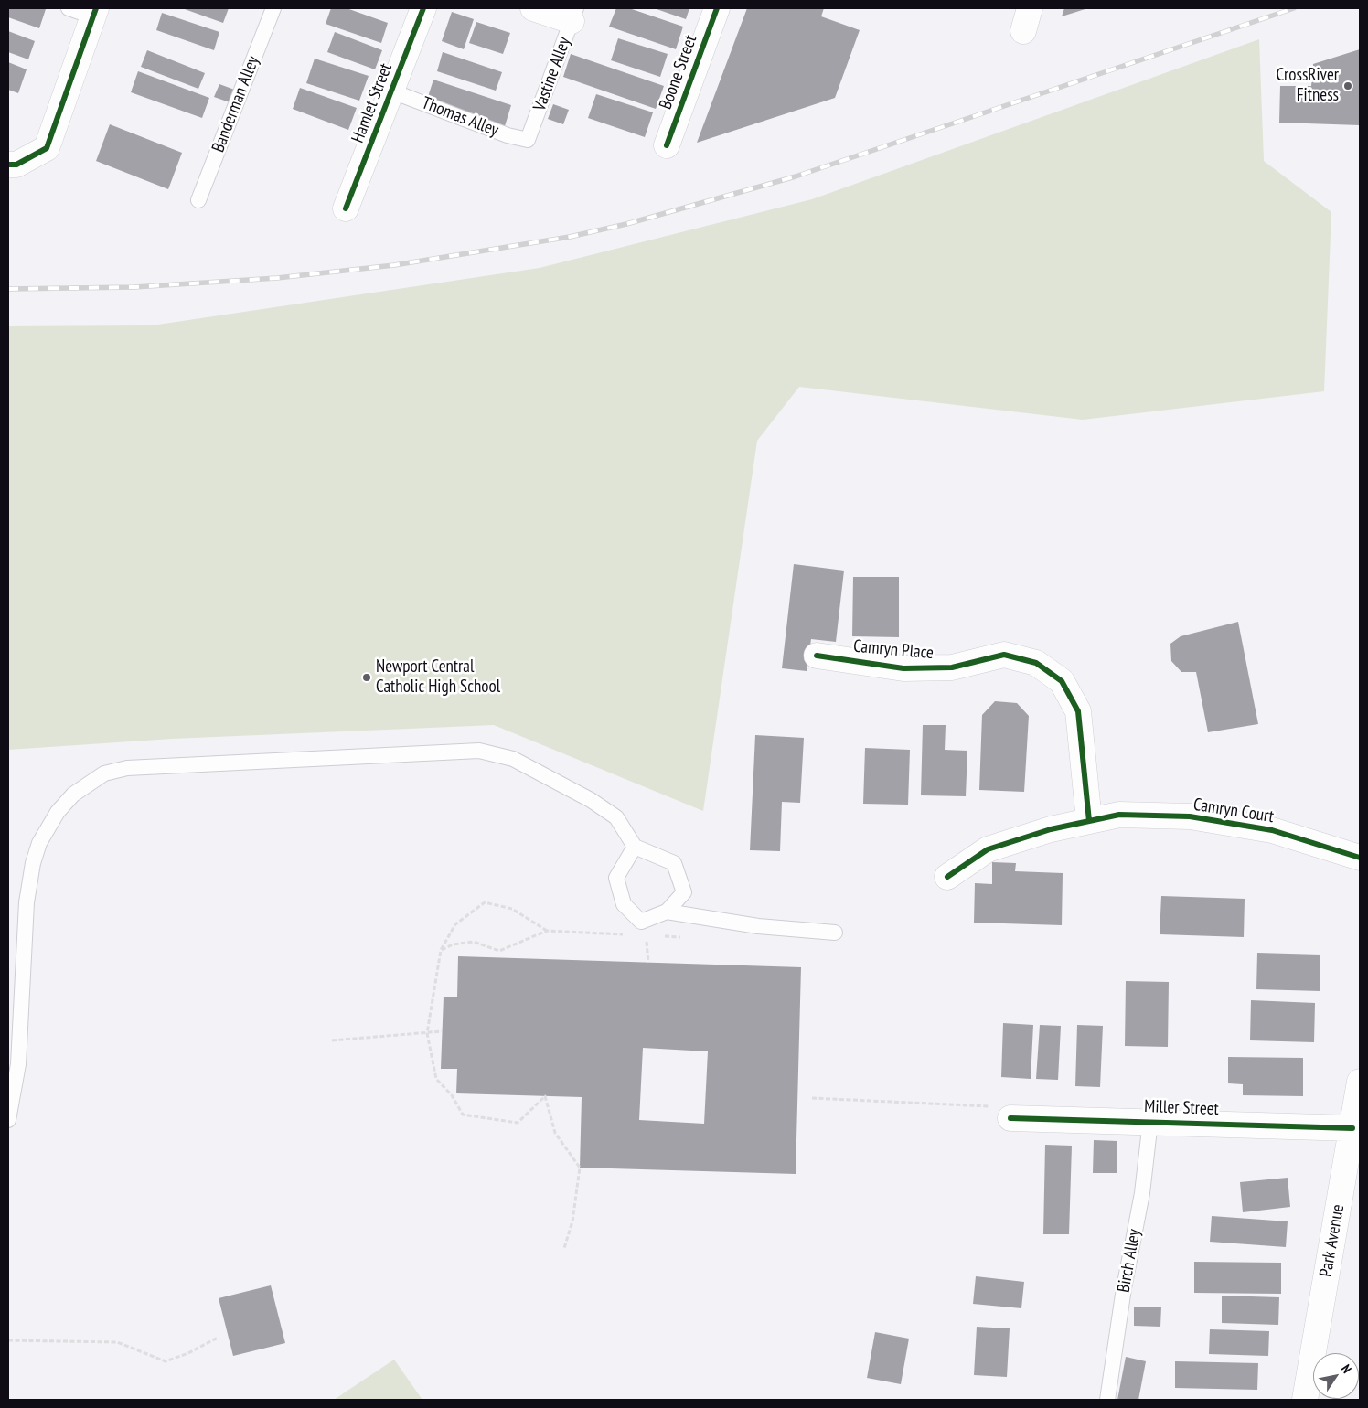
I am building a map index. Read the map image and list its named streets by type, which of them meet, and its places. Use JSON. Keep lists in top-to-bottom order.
{
  "streets": {
    "street": [
      "Boone Street",
      "Hamlet Street",
      "Camryn Place",
      "Camryn Court",
      "Miller Street",
      "Park Avenue"
    ],
    "lane": [
      "Vastine Alley",
      "Banderman Alley",
      "Thomas Alley",
      "Birch Alley"
    ]
  },
  "crossings": [
    ["Vastine Alley", "Thomas Alley"],
    ["Hamlet Street", "Thomas Alley"],
    ["Camryn Place", "Camryn Court"],
    ["Miller Street", "Park Avenue"],
    ["Miller Street", "Birch Alley"]
  ],
  "places": ["CrossRiver Fitness", "Newport Central Catholic High School"],
  "north": "top right"
}
